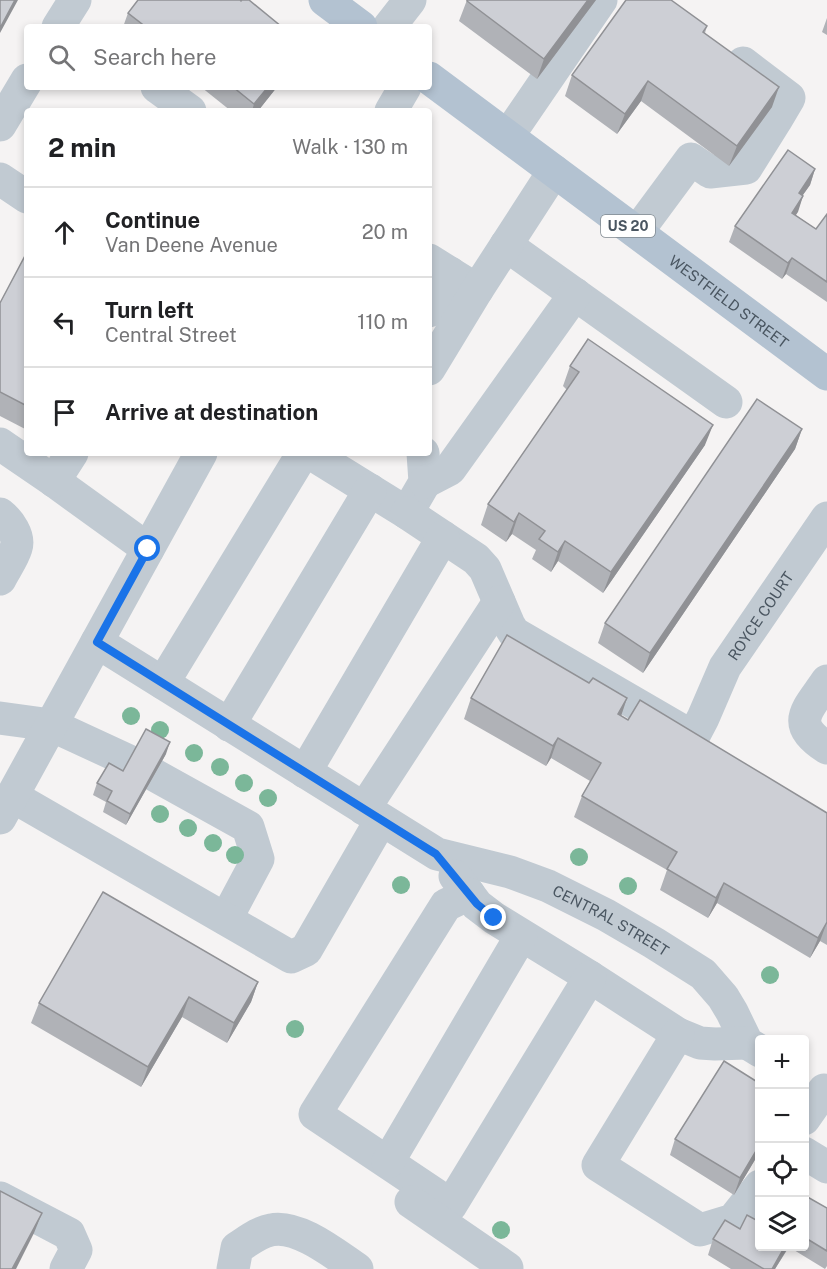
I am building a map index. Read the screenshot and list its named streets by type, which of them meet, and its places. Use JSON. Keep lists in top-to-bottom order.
{
  "streets": {
    "main road": ["US 20", "WESTFIELD STREET"],
    "street": ["ROYCE COURT", "CENTRAL STREET"]
  },
  "page": {
    "search": "Search here",
    "heading": ["2 min", "Walk · 130 m"],
    "list": [
      ["Continue", "Van Deene Avenue", "20 m"],
      ["Turn left", "Central Street", "110 m"],
      "Arrive at destination"
    ],
    "map_buttons": ["+", "−"]
  }
}
